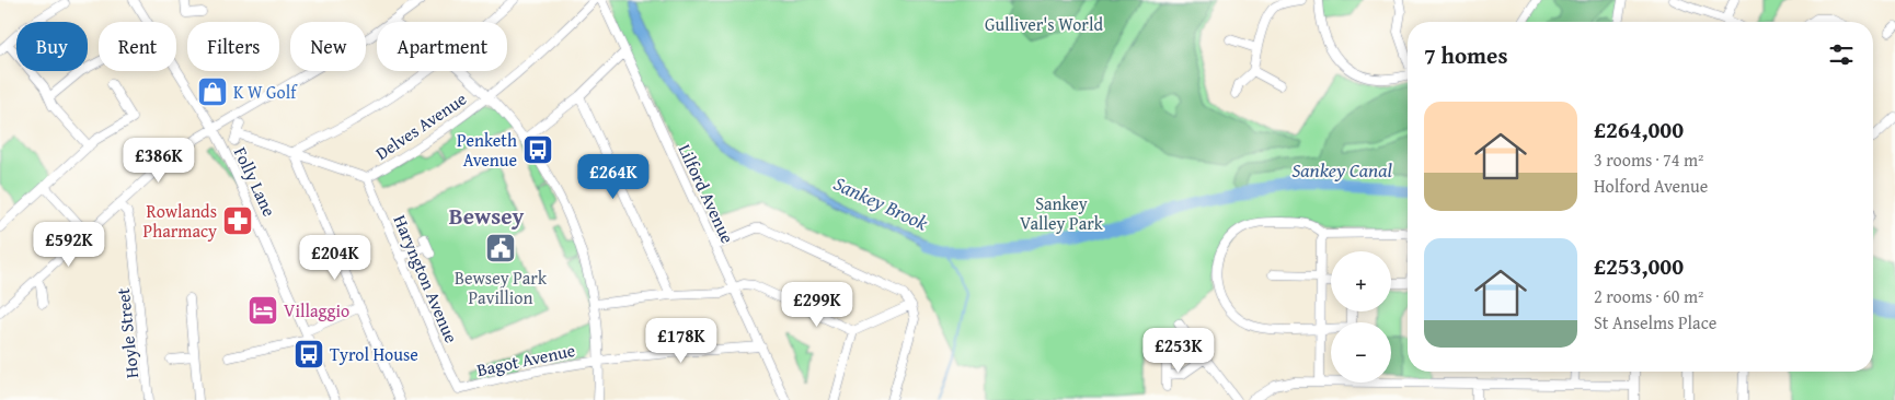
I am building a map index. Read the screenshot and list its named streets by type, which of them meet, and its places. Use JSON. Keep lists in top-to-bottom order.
{
  "streets": {
    "street": [
      "Delves Avenue",
      "Folly Lane",
      "Lilford Avenue",
      "Haryngton Avenue",
      "Hoyle Street",
      "Bagot Avenue"
    ]
  },
  "crossings": [
    ["Delves Avenue", "Haryngton Avenue"],
    ["Lilford Avenue", "Bagot Avenue"],
    ["Haryngton Avenue", "Bagot Avenue"]
  ],
  "districts": ["Bewsey"],
  "water": ["Sankey Canal", "Sankey Brook"],
  "parks": ["Gulliver's World", "Sankey Valley Park"],
  "places": {
    "shop": ["K W Golf"],
    "bus stop": ["Penketh Avenue", "Tyrol House"],
    "pharmacy": ["Rowlands Pharmacy"],
    "public building": ["Bewsey Park Pavillion"],
    "hotel": ["Villaggio"]
  },
  "page": {
    "chip": [
      "Buy",
      "Rent",
      "Filters",
      "New",
      "Apartment"
    ],
    "heading": "7 homes",
    "list": [
      {
        "name": "£264,000",
        "note": "3 rooms · 74 m² · Holford Avenue"
      },
      {
        "name": "£253,000",
        "note": "2 rooms · 60 m² · St Anselms Place"
      }
    ],
    "price": [
      "£386K",
      "£264K",
      "£592K",
      "£204K",
      "£299K",
      "£178K",
      "£253K"
    ],
    "map_buttons": ["+", "−"]
  }
}
